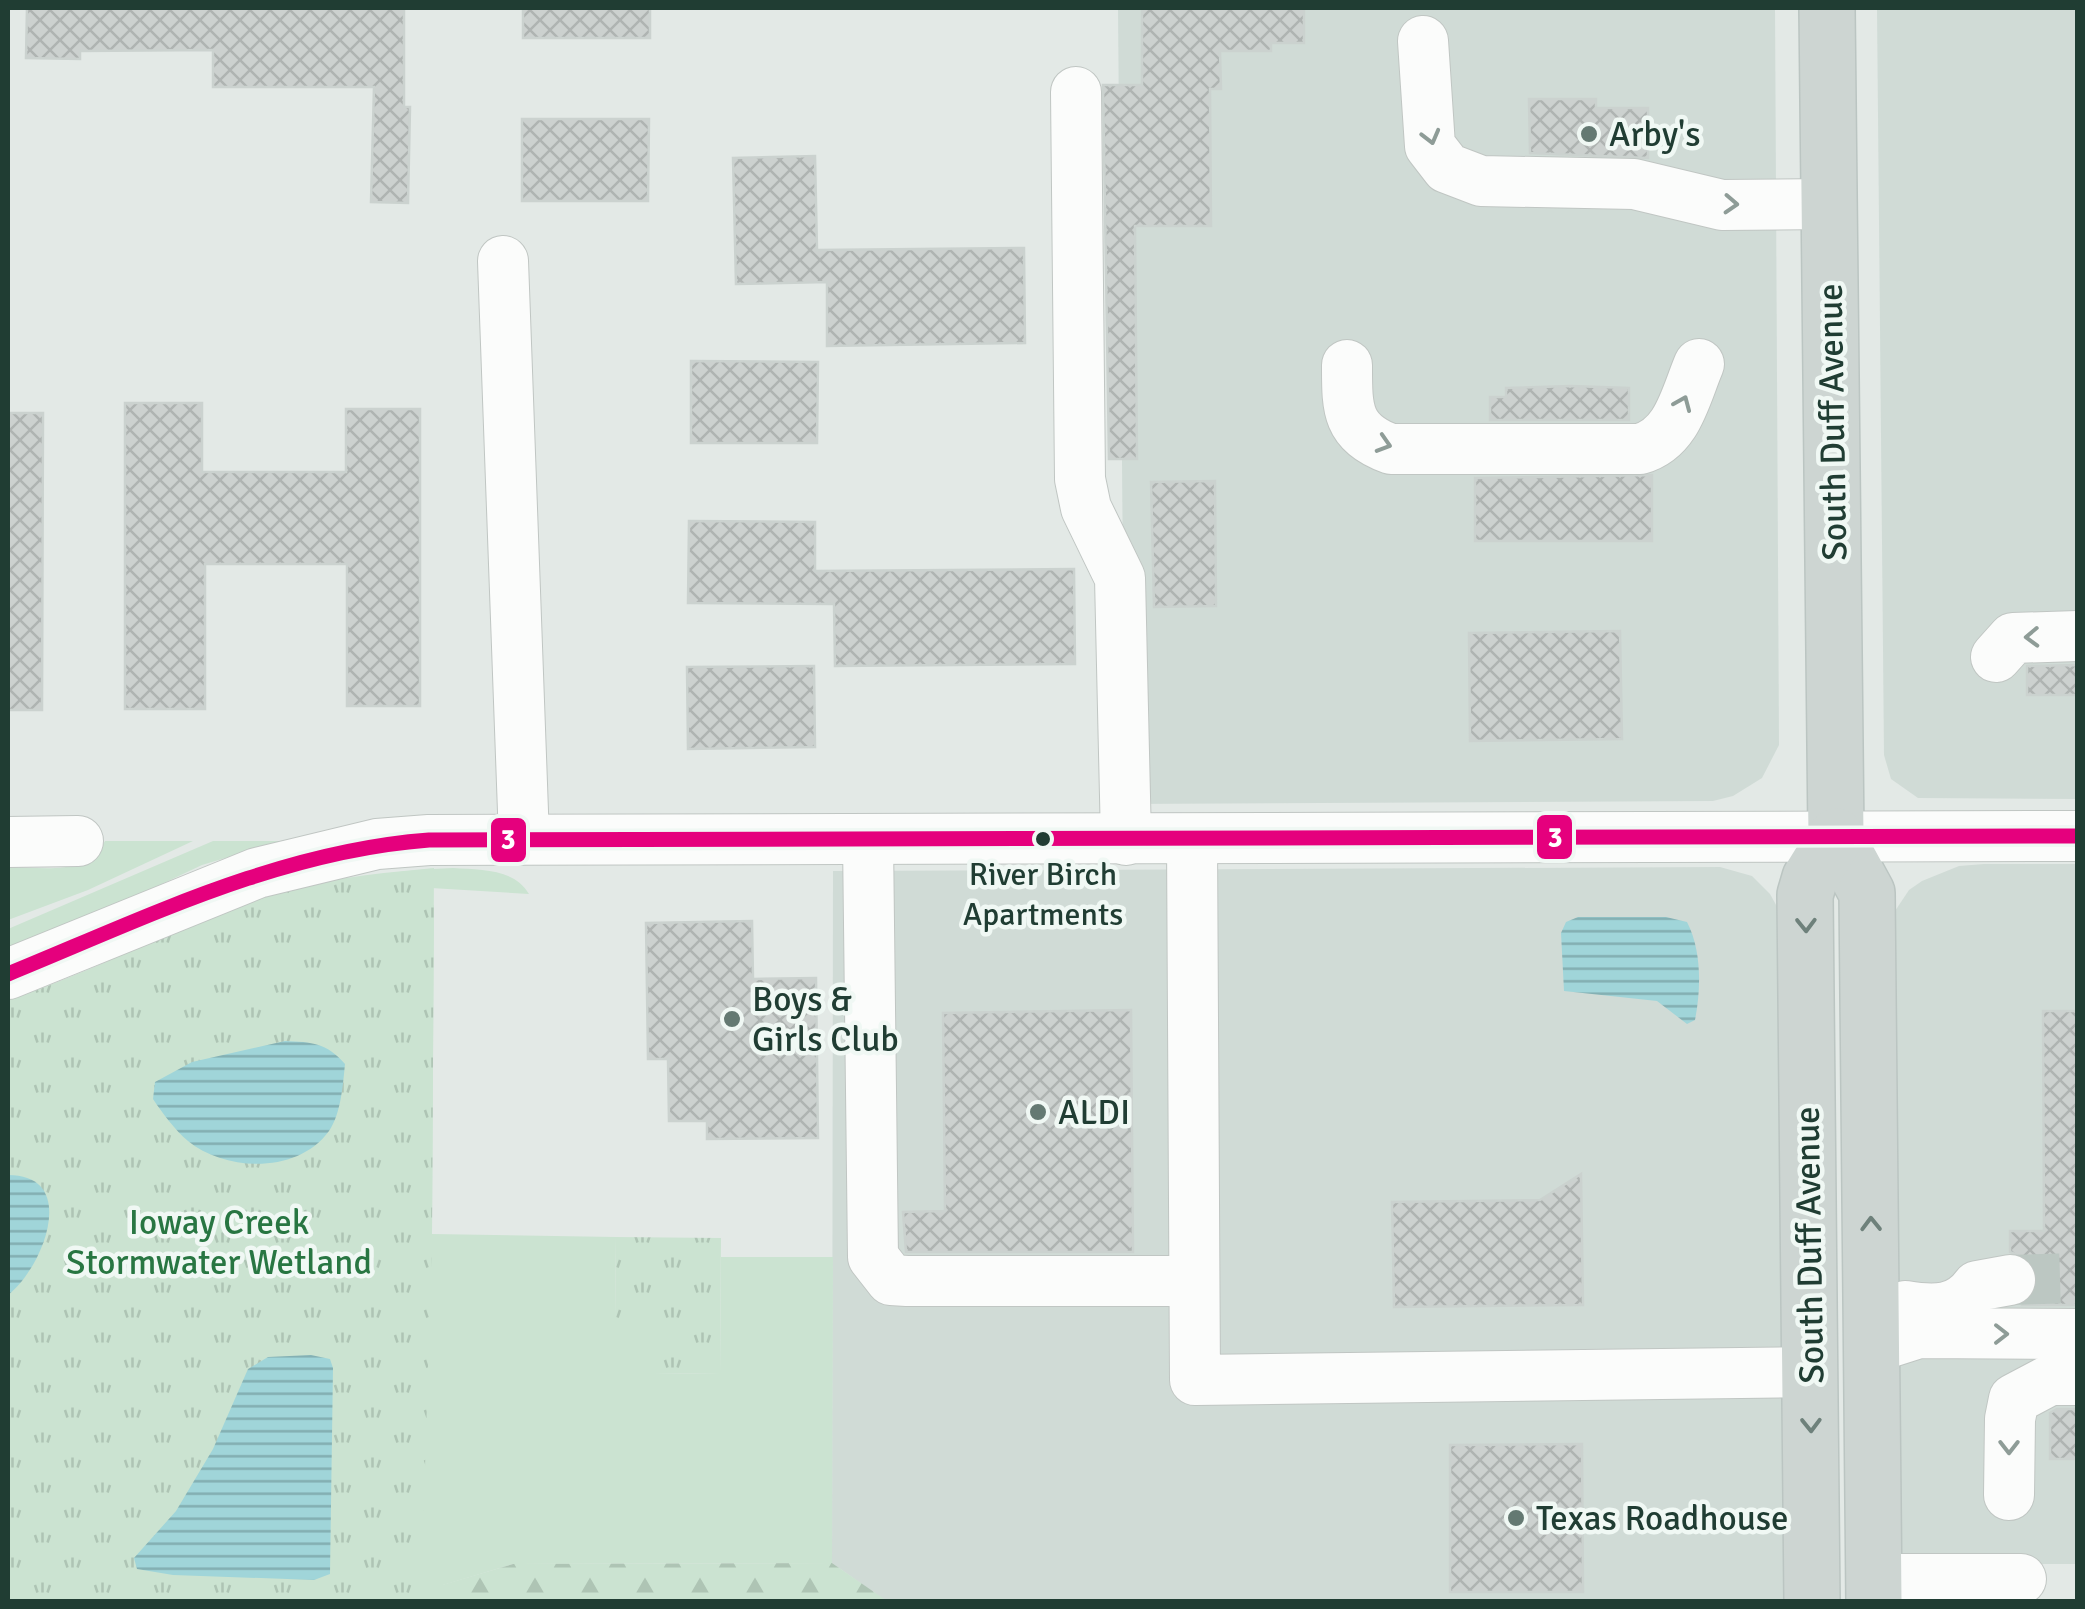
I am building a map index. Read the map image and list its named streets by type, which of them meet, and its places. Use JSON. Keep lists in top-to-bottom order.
{
  "streets": {
    "main road": ["South Duff Avenue"]
  },
  "parks": ["Ioway Creek Stormwater Wetland"],
  "places": [
    "Arby's",
    "River Birch Apartments",
    "Boys & Girls Club",
    "ALDI",
    "Texas Roadhouse"
  ],
  "lines": ["transit line 3"]
}
